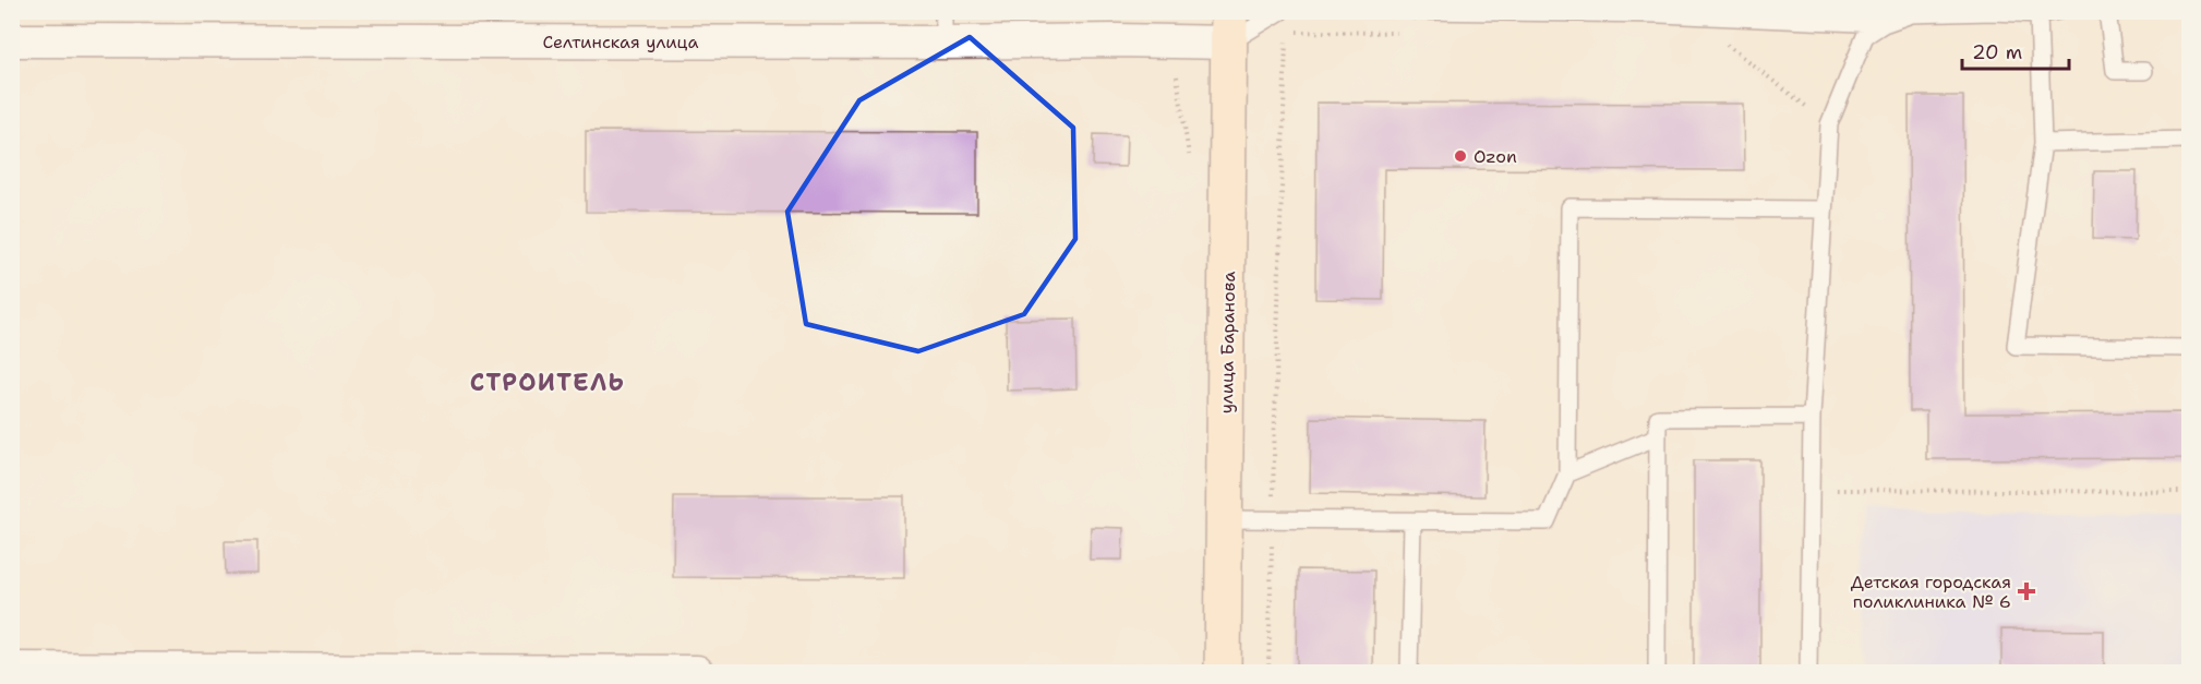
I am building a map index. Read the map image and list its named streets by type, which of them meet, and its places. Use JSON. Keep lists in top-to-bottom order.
{
  "streets": {
    "street": ["Селтинская улица", "улица Баранова"]
  },
  "crossings": [
    ["Селтинская улица", "улица Баранова"]
  ],
  "districts": ["СТРОИТЕЛЬ"],
  "places": {
    "other": ["Ozon"],
    "health": ["Детская городская поликлиника № 6"]
  },
  "scale_bar": "20 m"
}
